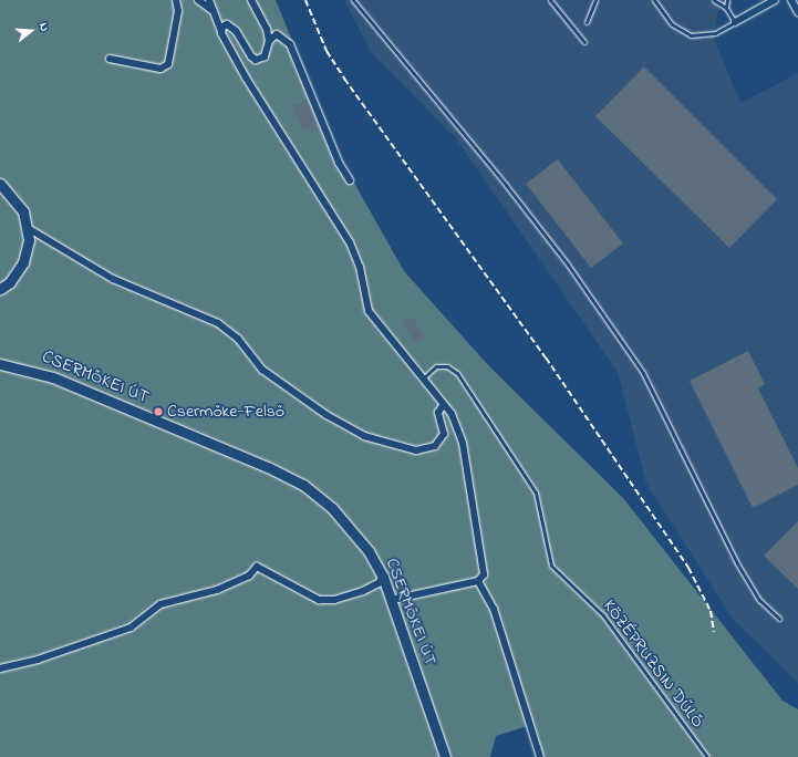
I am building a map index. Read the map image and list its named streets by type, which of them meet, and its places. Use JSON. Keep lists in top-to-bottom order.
{
  "streets": {
    "main road": ["CSERMŐKEI ÚT"],
    "lane": ["KÖZÉPRUZSIN DŰLŐ"]
  },
  "places": ["Csermőke-Felső"],
  "north": "right"
}
